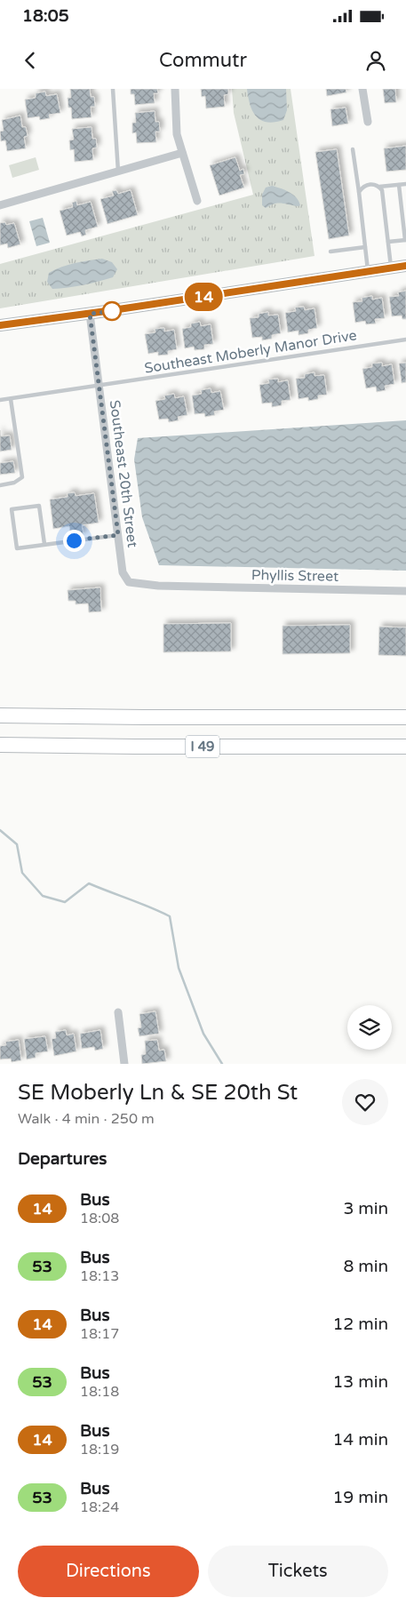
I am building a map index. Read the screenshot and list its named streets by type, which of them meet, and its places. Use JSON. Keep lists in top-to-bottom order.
{
  "streets": {
    "highway": ["I 49"],
    "street": ["Southeast 20th Street", "Phyllis Street"],
    "lane": ["Southeast Moberly Manor Drive"]
  },
  "crossings": [
    ["Southeast Moberly Manor Drive", "Southeast 20th Street"],
    ["Southeast 20th Street", "Phyllis Street"]
  ],
  "lines": ["bus line 14"],
  "page": {
    "status": "18:05",
    "header": "Commutr",
    "on_map": "14",
    "heading": [
      ["SE Moberly Ln & SE 20th St", "Walk · 4 min · 250 m"],
      "Departures"
    ],
    "list": [
      {
        "mark": "14",
        "name": "Bus",
        "note": "18:08",
        "value": "3 min"
      },
      {
        "mark": "53",
        "name": "Bus",
        "note": "18:13",
        "value": "8 min"
      },
      {
        "mark": "14",
        "name": "Bus",
        "note": "18:17",
        "value": "12 min"
      },
      {
        "mark": "53",
        "name": "Bus",
        "note": "18:18",
        "value": "13 min"
      },
      {
        "mark": "14",
        "name": "Bus",
        "note": "18:19",
        "value": "14 min"
      },
      {
        "mark": "53",
        "name": "Bus",
        "note": "18:24",
        "value": "19 min"
      }
    ],
    "buttons": ["Directions", "Tickets"]
  }
}
